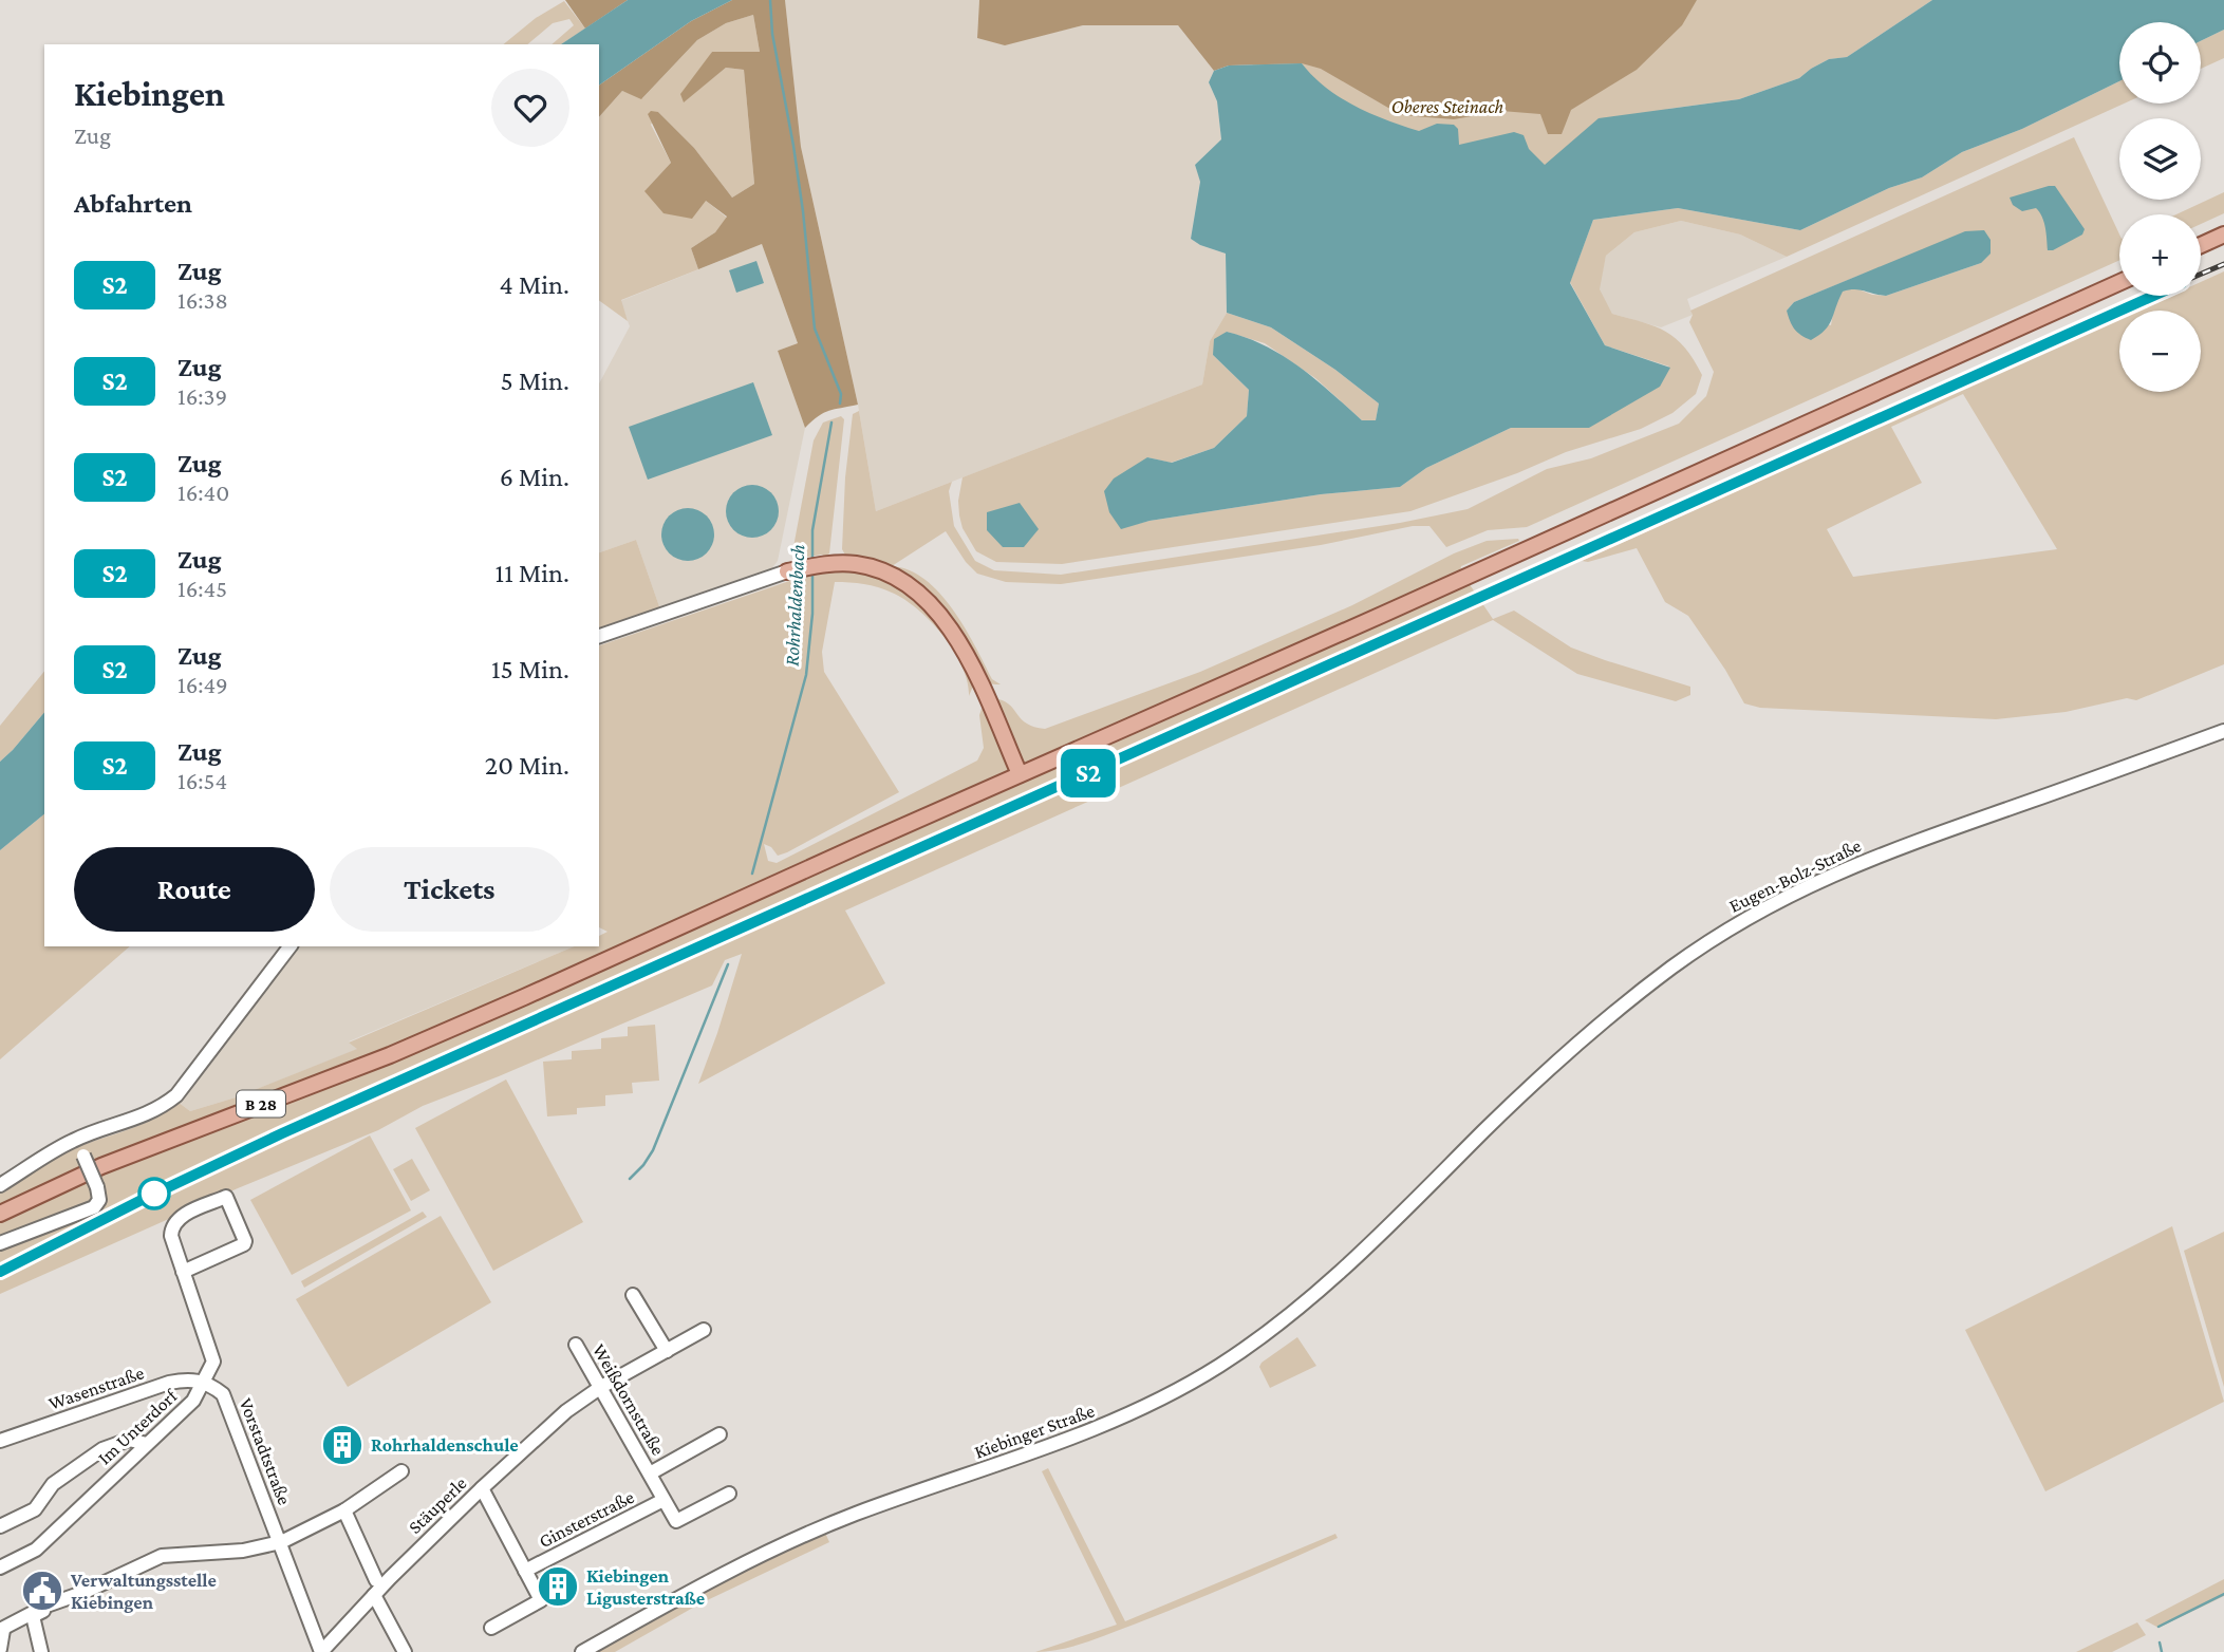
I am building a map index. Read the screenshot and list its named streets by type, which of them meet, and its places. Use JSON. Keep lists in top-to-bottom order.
{
  "streets": {
    "main road": ["B 28"],
    "street": [
      "Eugen-Bolz-Straße",
      "Wasenstraße",
      "Weißdornstraße",
      "Im Unterdorf",
      "Kiebinger Straße",
      "Vorstadtstraße",
      "Stäuperle",
      "Ginsterstraße"
    ]
  },
  "crossings": [
    ["Eugen-Bolz-Straße", "Kiebinger Straße"],
    ["Wasenstraße", "Im Unterdorf"],
    ["Wasenstraße", "Vorstadtstraße"],
    ["Weißdornstraße", "Stäuperle"],
    ["Weißdornstraße", "Ginsterstraße"],
    ["Im Unterdorf", "Vorstadtstraße"],
    ["Vorstadtstraße", "Stäuperle"]
  ],
  "water": ["Rohrhaldenbach"],
  "parks": ["Oberes Steinach"],
  "places": {
    "building": ["Rohrhaldenschule", "Kiebingen Ligusterstraße"],
    "public building": ["Verwaltungsstelle Kiebingen"]
  },
  "page": {
    "on_map": "S2",
    "map_buttons": ["+", "−"],
    "heading": [
      ["Kiebingen", "Zug"],
      "Abfahrten"
    ],
    "list": [
      {
        "mark": "S2",
        "name": "Zug",
        "note": "16:38",
        "value": "4 Min."
      },
      {
        "mark": "S2",
        "name": "Zug",
        "note": "16:39",
        "value": "5 Min."
      },
      {
        "mark": "S2",
        "name": "Zug",
        "note": "16:40",
        "value": "6 Min."
      },
      {
        "mark": "S2",
        "name": "Zug",
        "note": "16:45",
        "value": "11 Min."
      },
      {
        "mark": "S2",
        "name": "Zug",
        "note": "16:49",
        "value": "15 Min."
      },
      {
        "mark": "S2",
        "name": "Zug",
        "note": "16:54",
        "value": "20 Min."
      }
    ],
    "buttons": ["Route", "Tickets"]
  }
}
